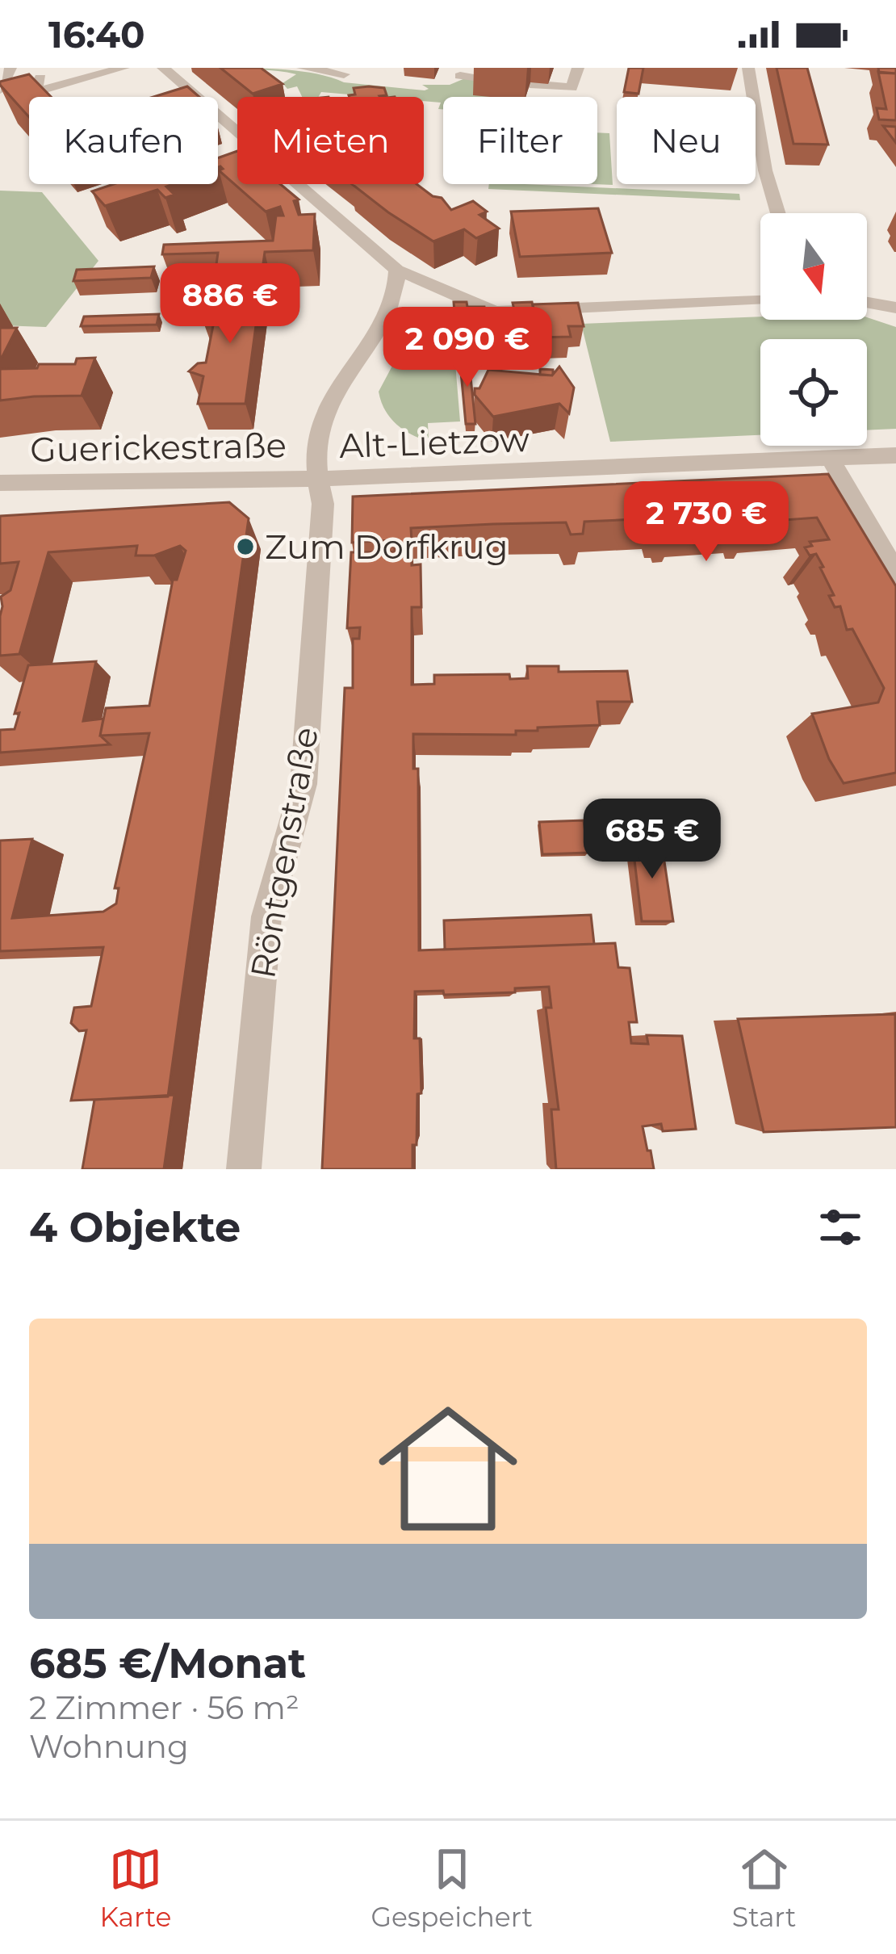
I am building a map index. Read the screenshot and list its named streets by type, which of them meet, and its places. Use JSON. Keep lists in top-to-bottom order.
{
  "streets": {
    "street": ["Alt-Lietzow", "Guerickestraße", "Röntgenstraße"]
  },
  "crossings": [
    ["Alt-Lietzow", "Guerickestraße"],
    ["Alt-Lietzow", "Röntgenstraße"],
    ["Guerickestraße", "Röntgenstraße"]
  ],
  "places": ["Zum Dorfkrug"],
  "north": "bottom",
  "page": {
    "status": "16:40",
    "chip": [
      "Kaufen",
      "Mieten",
      "Filter",
      "Neu"
    ],
    "price": [
      "886 €",
      "2 090 €",
      "2 730 €",
      "685 €"
    ],
    "heading": "4 Objekte",
    "list": [
      {
        "name": "685 €/Monat",
        "note": "2 Zimmer · 56 m² · Wohnung"
      }
    ],
    "tabs": ["Karte", "Gespeichert", "Start"]
  }
}
